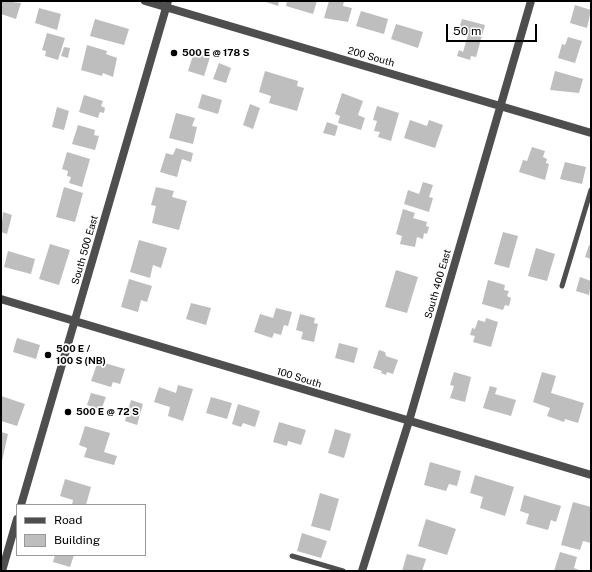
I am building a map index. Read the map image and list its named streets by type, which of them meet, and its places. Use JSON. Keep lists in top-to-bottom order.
{
  "streets": {
    "street": [
      "200 South",
      "South 500 East",
      "South 400 East",
      "100 South"
    ]
  },
  "crossings": [
    ["200 South", "South 500 East"],
    ["200 South", "South 400 East"],
    ["South 500 East", "100 South"],
    ["South 400 East", "100 South"]
  ],
  "places": ["500 E @ 178 S", "500 E / 100 S (NB)", "500 E @ 72 S"],
  "legend": ["Road", "Building"],
  "scale_bar": "50 m"
}
